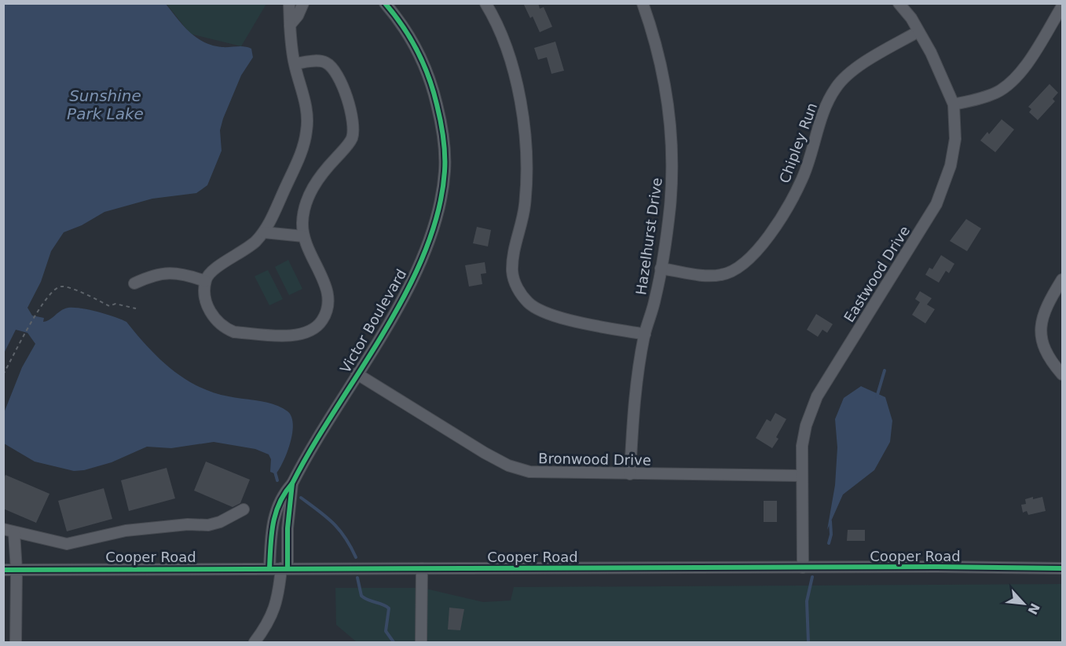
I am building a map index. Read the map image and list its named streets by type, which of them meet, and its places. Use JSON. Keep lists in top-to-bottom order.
{
  "streets": {
    "street": [
      "Chipley Run",
      "Hazelhurst Drive",
      "Eastwood Drive",
      "Victor Boulevard",
      "Bronwood Drive",
      "Cooper Road"
    ]
  },
  "crossings": [
    ["Chipley Run", "Hazelhurst Drive"],
    ["Chipley Run", "Eastwood Drive"],
    ["Hazelhurst Drive", "Bronwood Drive"],
    ["Eastwood Drive", "Bronwood Drive"],
    ["Eastwood Drive", "Cooper Road"],
    ["Victor Boulevard", "Bronwood Drive"],
    ["Victor Boulevard", "Cooper Road"]
  ],
  "water": ["Sunshine Park Lake"],
  "north": "bottom right"
}
